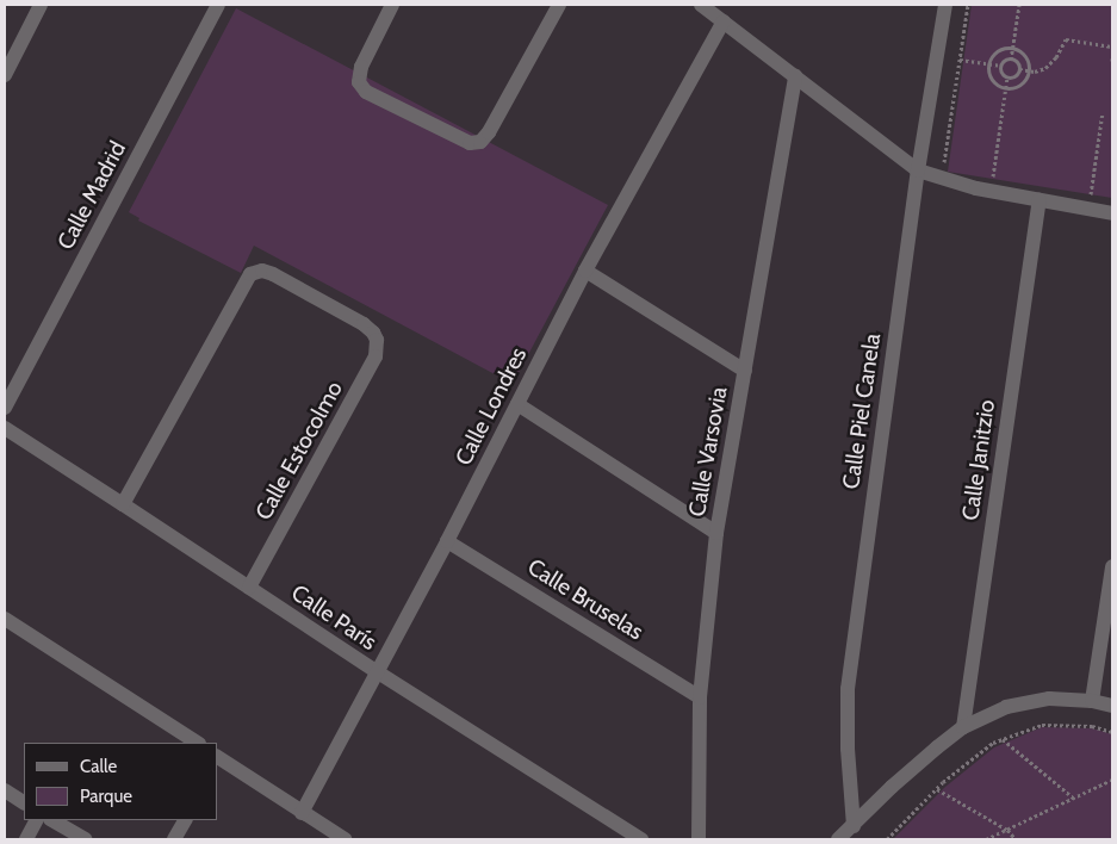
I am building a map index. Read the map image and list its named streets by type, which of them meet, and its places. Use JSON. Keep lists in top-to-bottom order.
{
  "streets": {
    "street": [
      "Calle Madrid",
      "Calle Londres",
      "Calle Piel Canela",
      "Calle Estocolmo",
      "Calle Varsovia",
      "Calle Janitzio",
      "Calle Bruselas",
      "Calle París"
    ]
  },
  "crossings": [
    ["Calle Londres", "Calle Bruselas"],
    ["Calle Londres", "Calle París"],
    ["Calle Estocolmo", "Calle París"],
    ["Calle Varsovia", "Calle Bruselas"]
  ],
  "legend": ["Calle", "Parque"]
}
